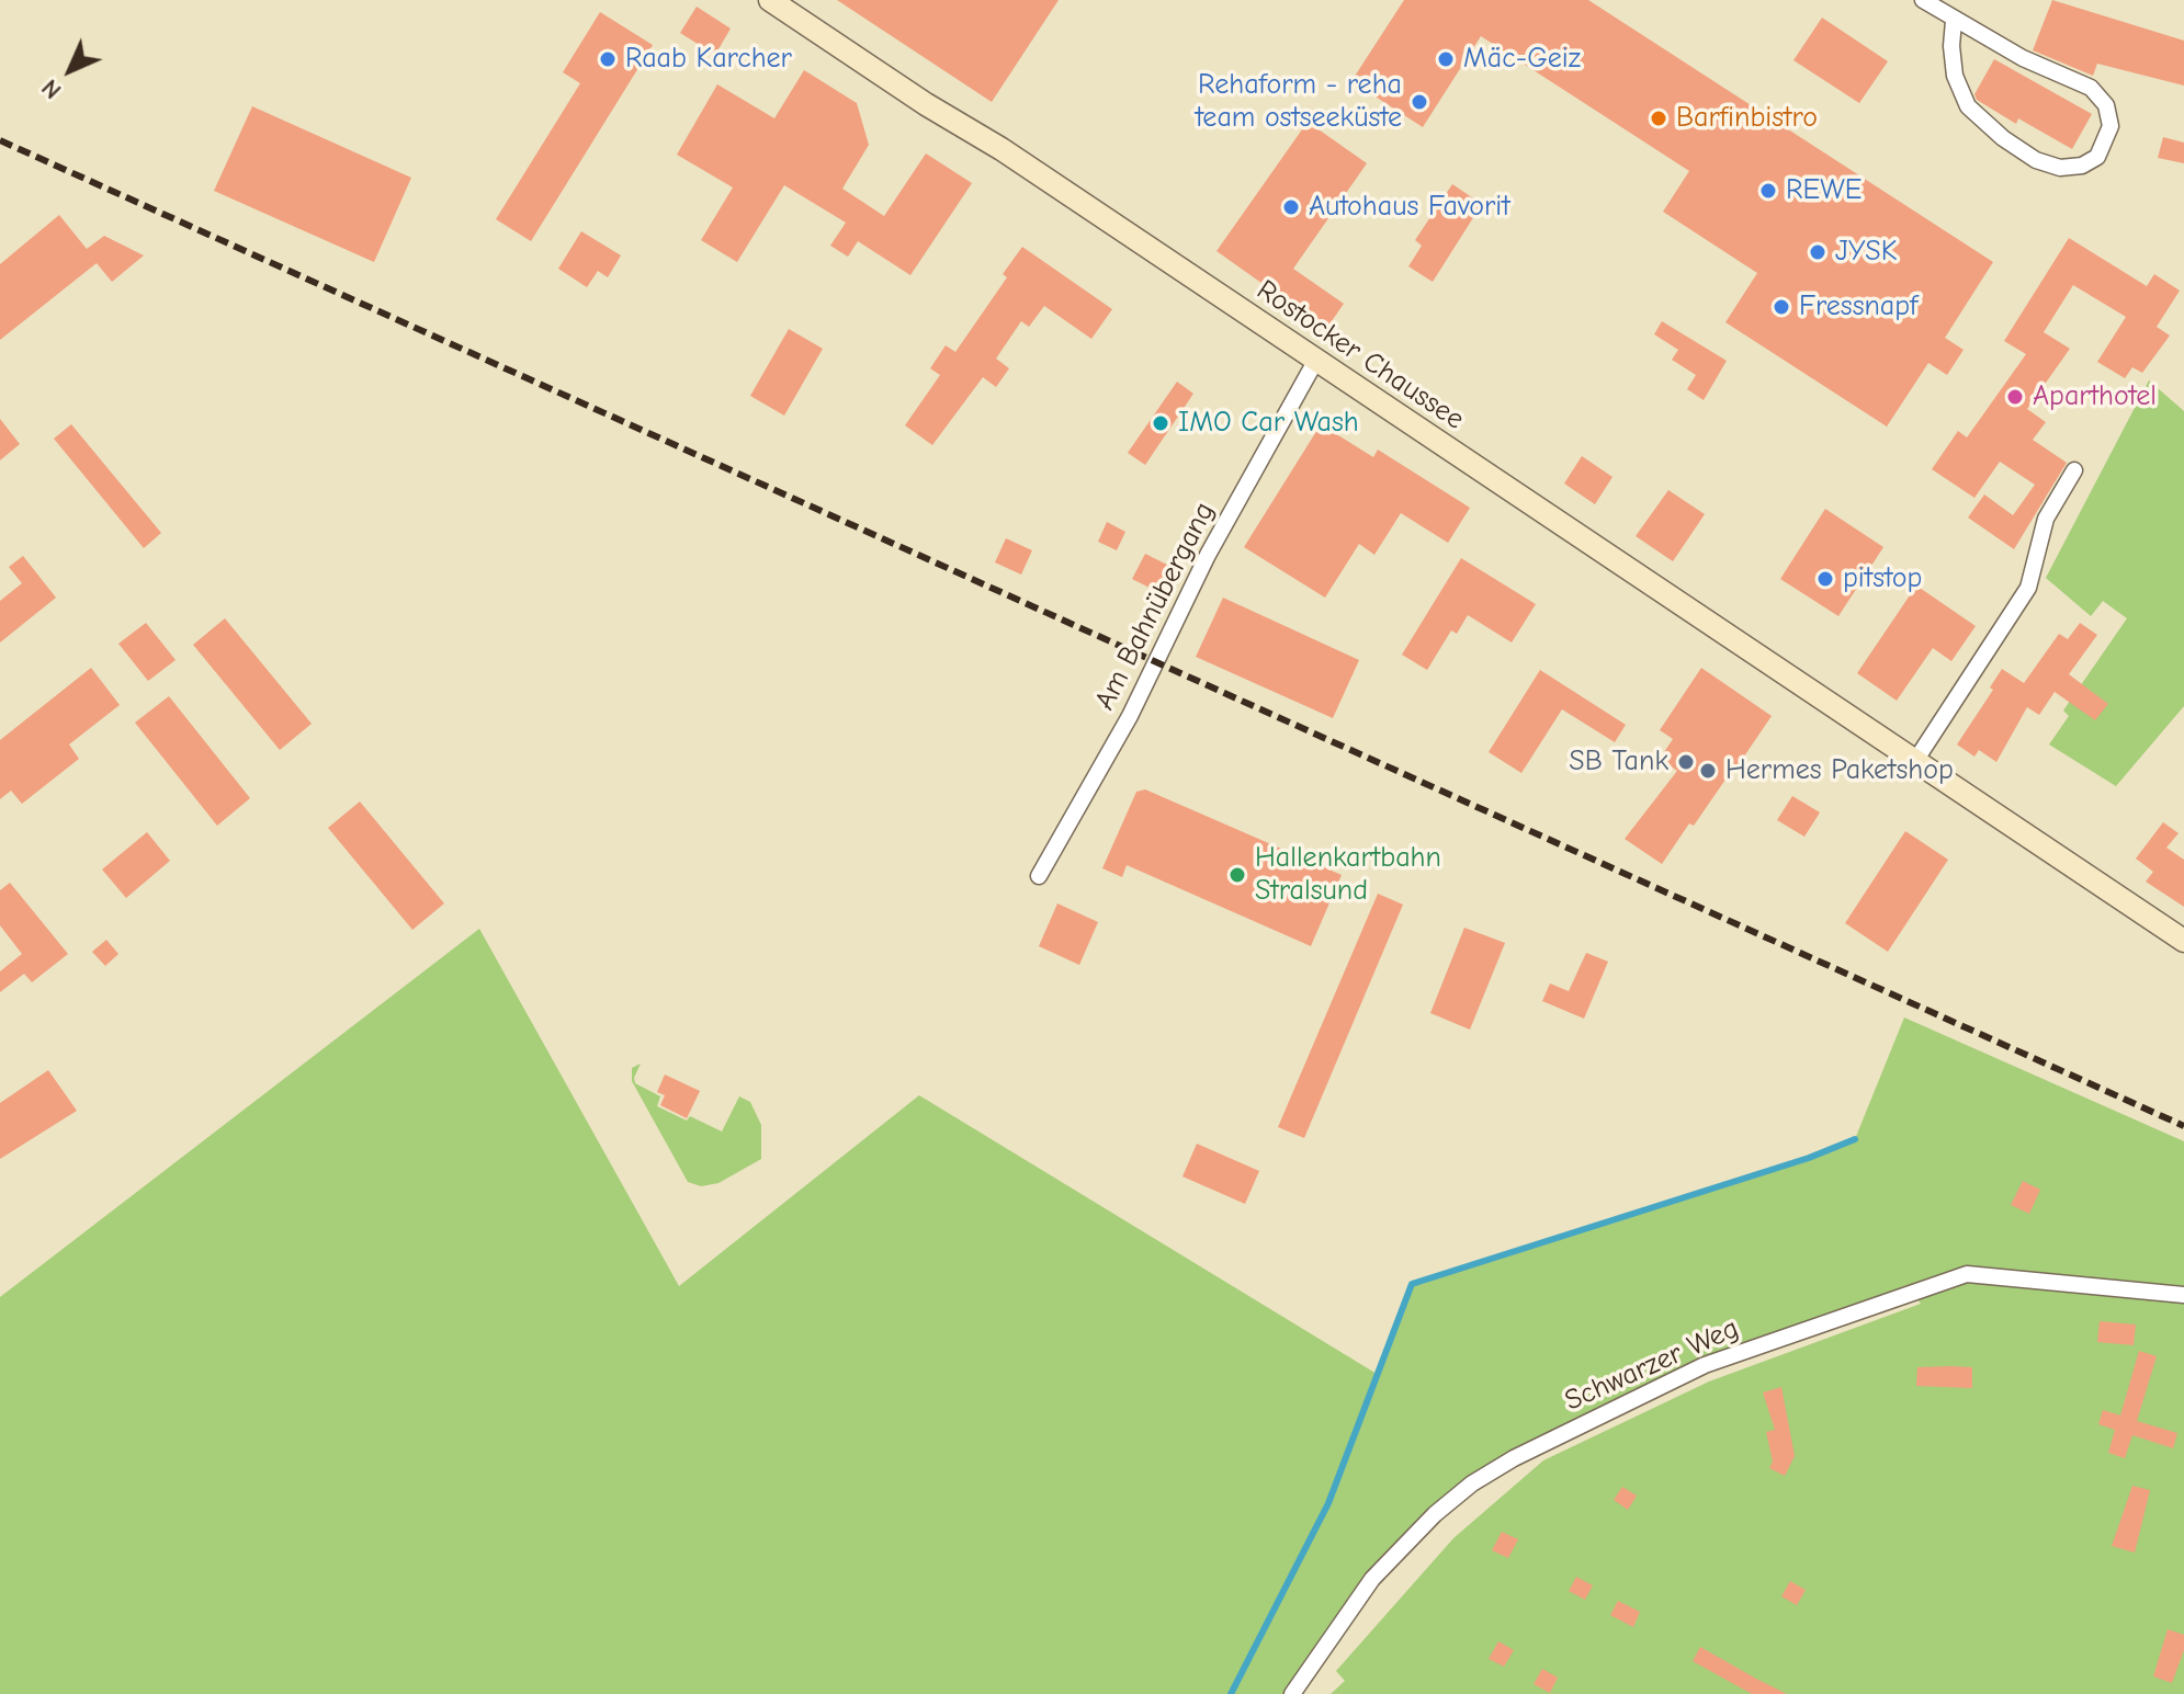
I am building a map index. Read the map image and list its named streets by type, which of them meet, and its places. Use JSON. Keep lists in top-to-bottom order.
{
  "streets": {
    "main road": ["Rostocker Chaussee"],
    "street": ["Am Bahnübergang", "Schwarzer Weg"]
  },
  "crossings": [
    ["Rostocker Chaussee", "Am Bahnübergang"]
  ],
  "places": [
    "Raab Karcher",
    "Mäc-Geiz",
    "Rehaform - reha team ostseeküste",
    "Barfinbistro",
    "REWE",
    "Autohaus Favorit",
    "JYSK",
    "Fressnapf",
    "Aparthotel",
    "IMO Car Wash",
    "pitstop",
    "SB Tank",
    "Hermes Paketshop",
    "Hallenkartbahn Stralsund"
  ],
  "north": "bottom left"
}
